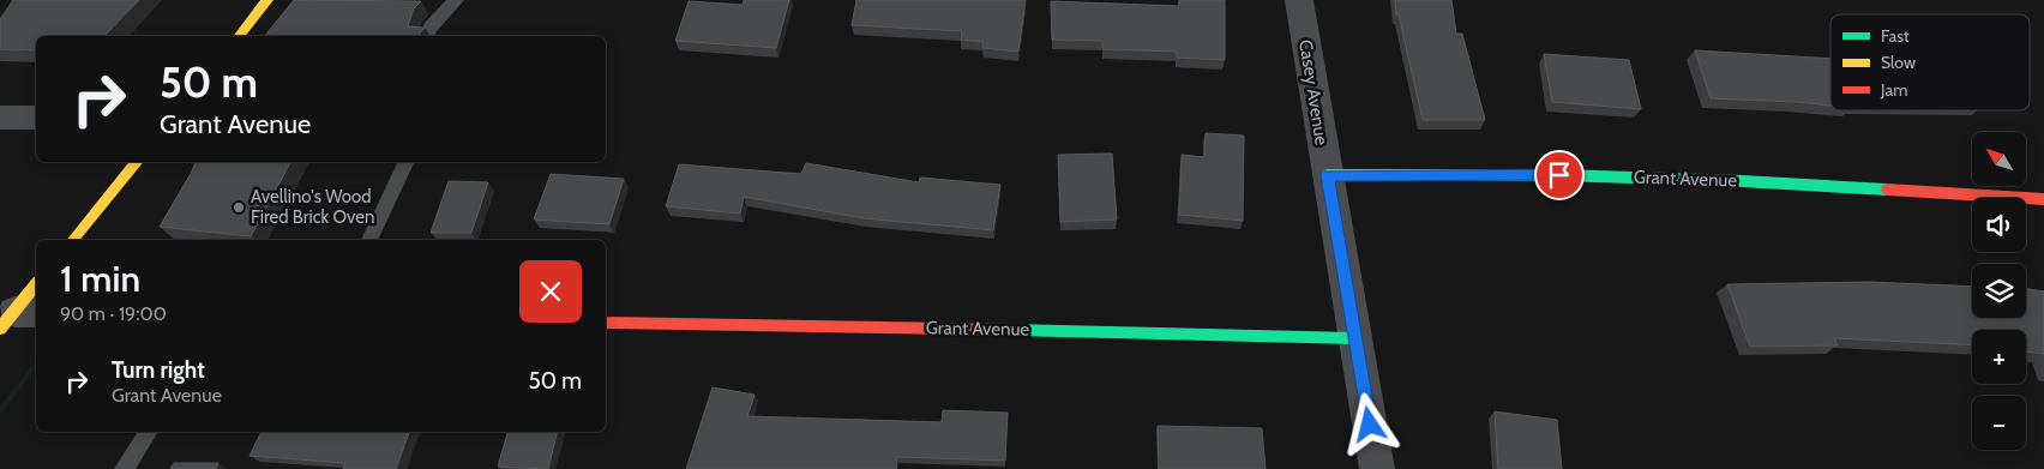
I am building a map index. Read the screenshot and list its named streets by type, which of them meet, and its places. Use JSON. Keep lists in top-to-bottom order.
{
  "streets": {
    "street": ["Casey Avenue", "Grant Avenue"]
  },
  "crossings": [
    ["Casey Avenue", "Grant Avenue"]
  ],
  "places": ["Avellino's Wood Fired Brick Oven"],
  "legend": ["Fast", "Slow", "Jam"],
  "north": "top left",
  "page": {
    "turn": ["50 m", "Grant Avenue"],
    "map_buttons": ["+", "−"],
    "heading": ["1 min", "90 m · 19:00"],
    "list": [
      {
        "name": "Turn right",
        "note": "Grant Avenue",
        "value": "50 m"
      }
    ]
  }
}
